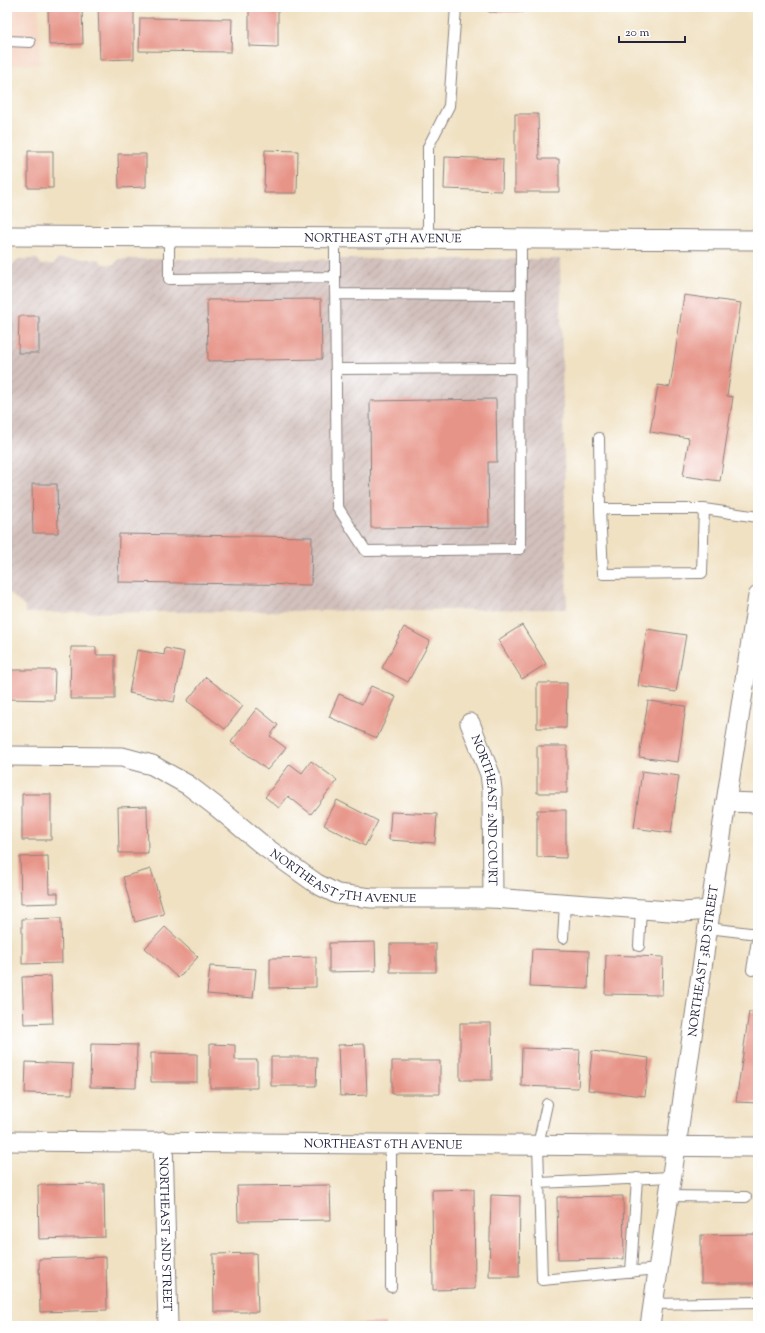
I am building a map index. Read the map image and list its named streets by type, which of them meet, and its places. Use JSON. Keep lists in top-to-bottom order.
{
  "streets": {
    "street": [
      "NORTHEAST 9TH AVENUE",
      "NORTHEAST 2ND COURT",
      "NORTHEAST 7TH AVENUE",
      "NORTHEAST 3RD STREET",
      "NORTHEAST 6TH AVENUE",
      "NORTHEAST 2ND STREET"
    ]
  },
  "crossings": [
    ["NORTHEAST 2ND COURT", "NORTHEAST 7TH AVENUE"],
    ["NORTHEAST 7TH AVENUE", "NORTHEAST 3RD STREET"],
    ["NORTHEAST 3RD STREET", "NORTHEAST 6TH AVENUE"],
    ["NORTHEAST 6TH AVENUE", "NORTHEAST 2ND STREET"]
  ],
  "scale_bar": "20 m"
}
